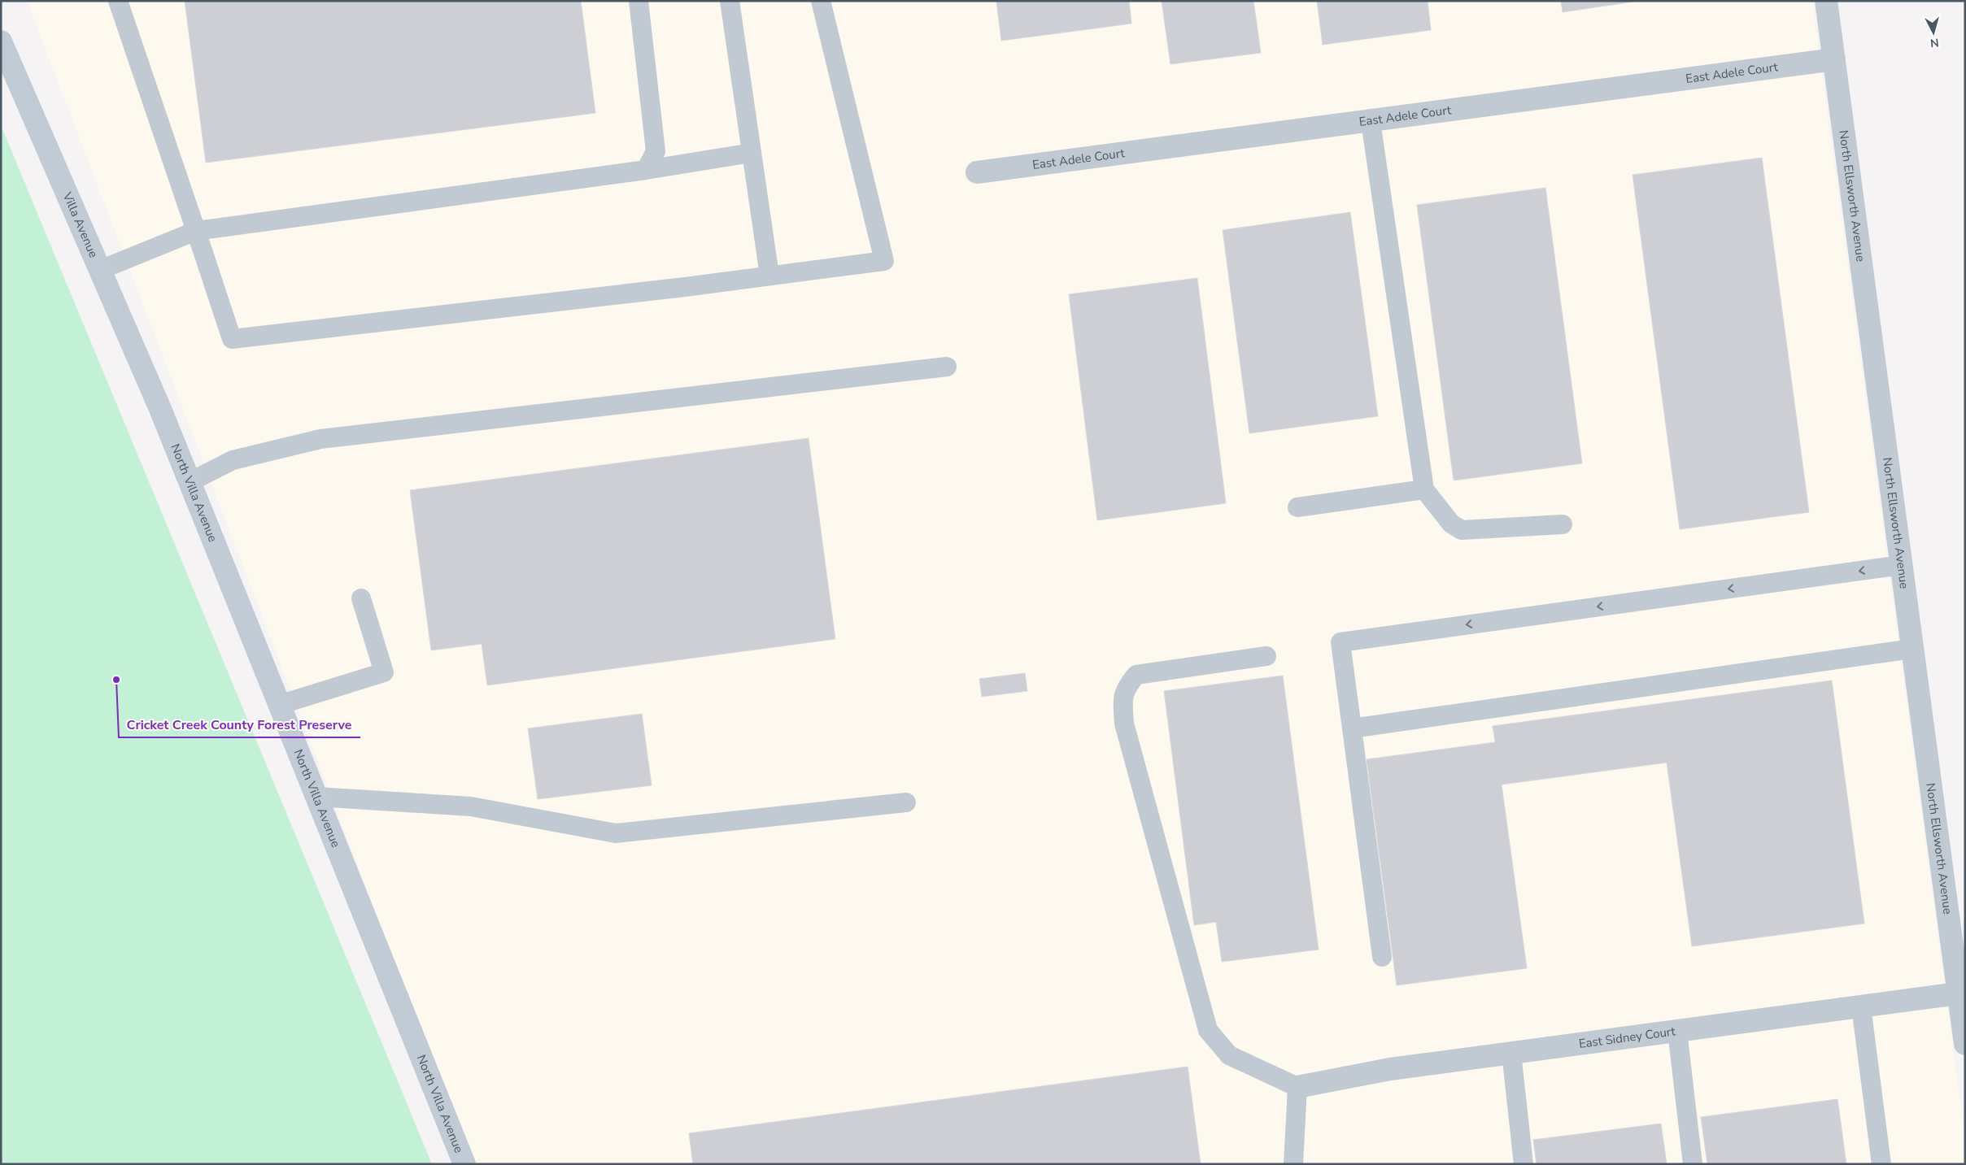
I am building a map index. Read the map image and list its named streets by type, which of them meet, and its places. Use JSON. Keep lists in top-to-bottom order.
{
  "streets": {
    "main road": ["Villa Avenue", "North Villa Avenue"],
    "street": ["East Adele Court", "North Ellsworth Avenue", "East Sidney Court"]
  },
  "crossings": [
    ["East Adele Court", "North Ellsworth Avenue"],
    ["North Ellsworth Avenue", "East Sidney Court"],
    ["Villa Avenue", "North Villa Avenue"]
  ],
  "places": ["Cricket Creek County Forest Preserve"],
  "north": "bottom"
}
